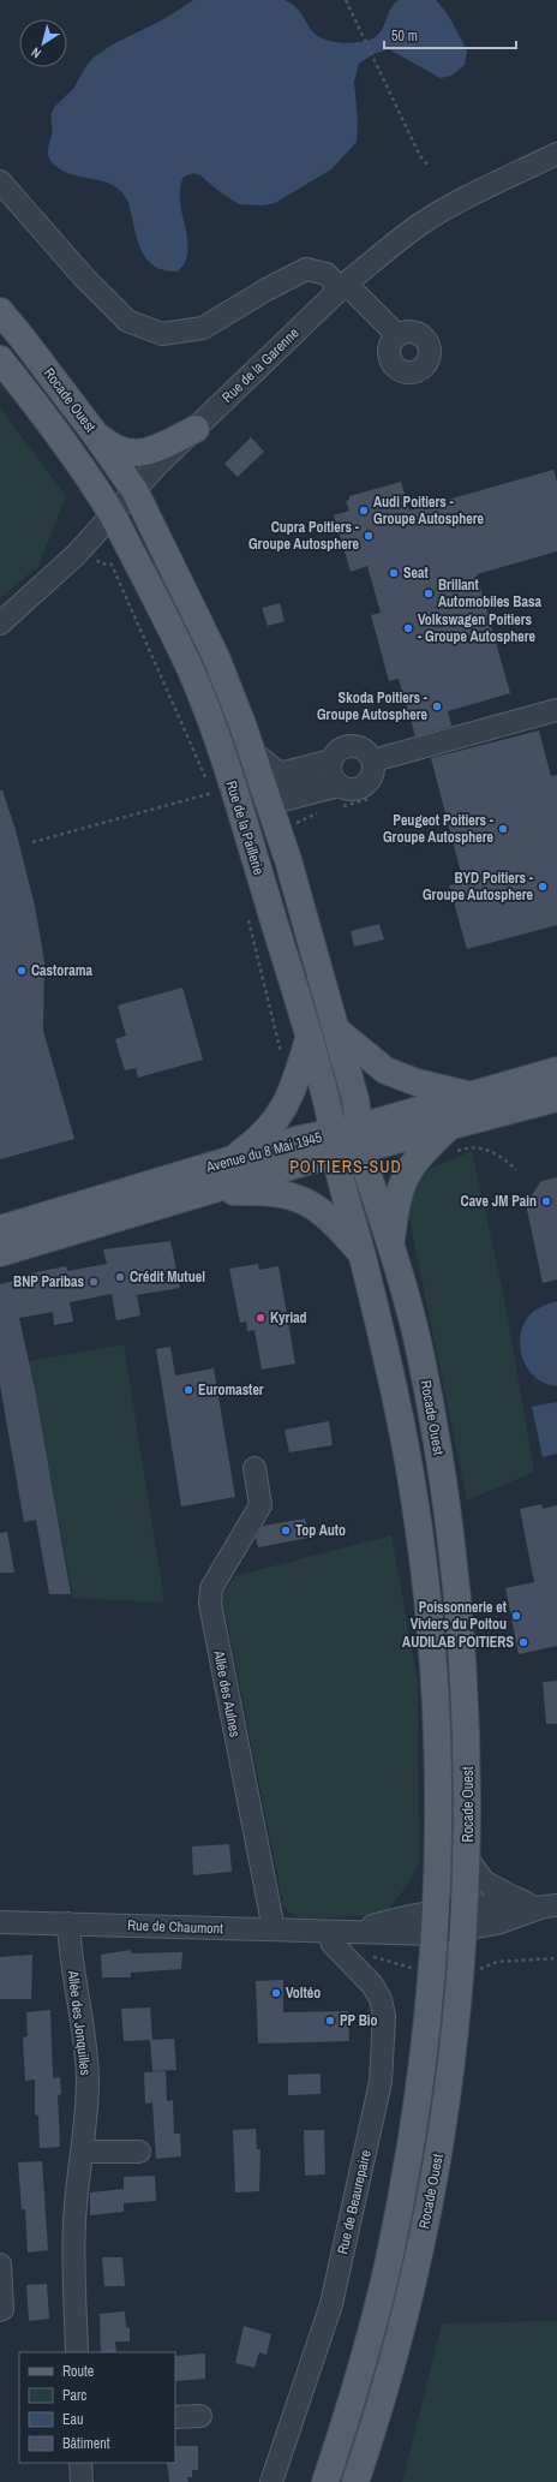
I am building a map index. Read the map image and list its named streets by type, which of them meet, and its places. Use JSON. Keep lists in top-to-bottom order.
{
  "streets": {
    "main road": ["Rocade Ouest", "Rue de la Paillerie", "Avenue du 8 Mai 1945"],
    "street": [
      "Rue de la Garenne",
      "Allée des Aulnes",
      "Rue de Chaumont",
      "Allée des Jonquilles",
      "Rue de Beaurepaire"
    ]
  },
  "crossings": [
    ["Rue de la Garenne", "Rocade Ouest"],
    ["Rue de la Garenne", "Rue de la Paillerie"],
    ["Rocade Ouest", "Rue de la Paillerie"],
    ["Rocade Ouest", "Avenue du 8 Mai 1945"],
    ["Rocade Ouest", "Rue de Chaumont"],
    ["Rue de la Paillerie", "Avenue du 8 Mai 1945"],
    ["Allée des Aulnes", "Rue de Chaumont"],
    ["Rue de Chaumont", "Allée des Jonquilles"],
    ["Rue de Chaumont", "Rue de Beaurepaire"]
  ],
  "districts": ["POITIERS-SUD"],
  "places": [
    "Audi Poitiers - Groupe Autosphere",
    "Cupra Poitiers - Groupe Autosphere",
    "Seat",
    "Brillant Automobiles Basa",
    "Volkswagen Poitiers - Groupe Autosphere",
    "Skoda Poitiers - Groupe Autosphere",
    "Peugeot Poitiers - Groupe Autosphere",
    "BYD Poitiers - Groupe Autosphere",
    "Castorama",
    "Cave JM Pain",
    "Crédit Mutuel",
    "BNP Paribas",
    "Kyriad",
    "Euromaster",
    "Top Auto",
    "Poissonnerie et Viviers du Poitou",
    "AUDILAB POITIERS",
    "Voltéo",
    "PP Bio"
  ],
  "legend": [
    "Route",
    "Parc",
    "Eau",
    "Bâtiment"
  ],
  "scale_bar": "50 m",
  "north": "bottom left"
}
